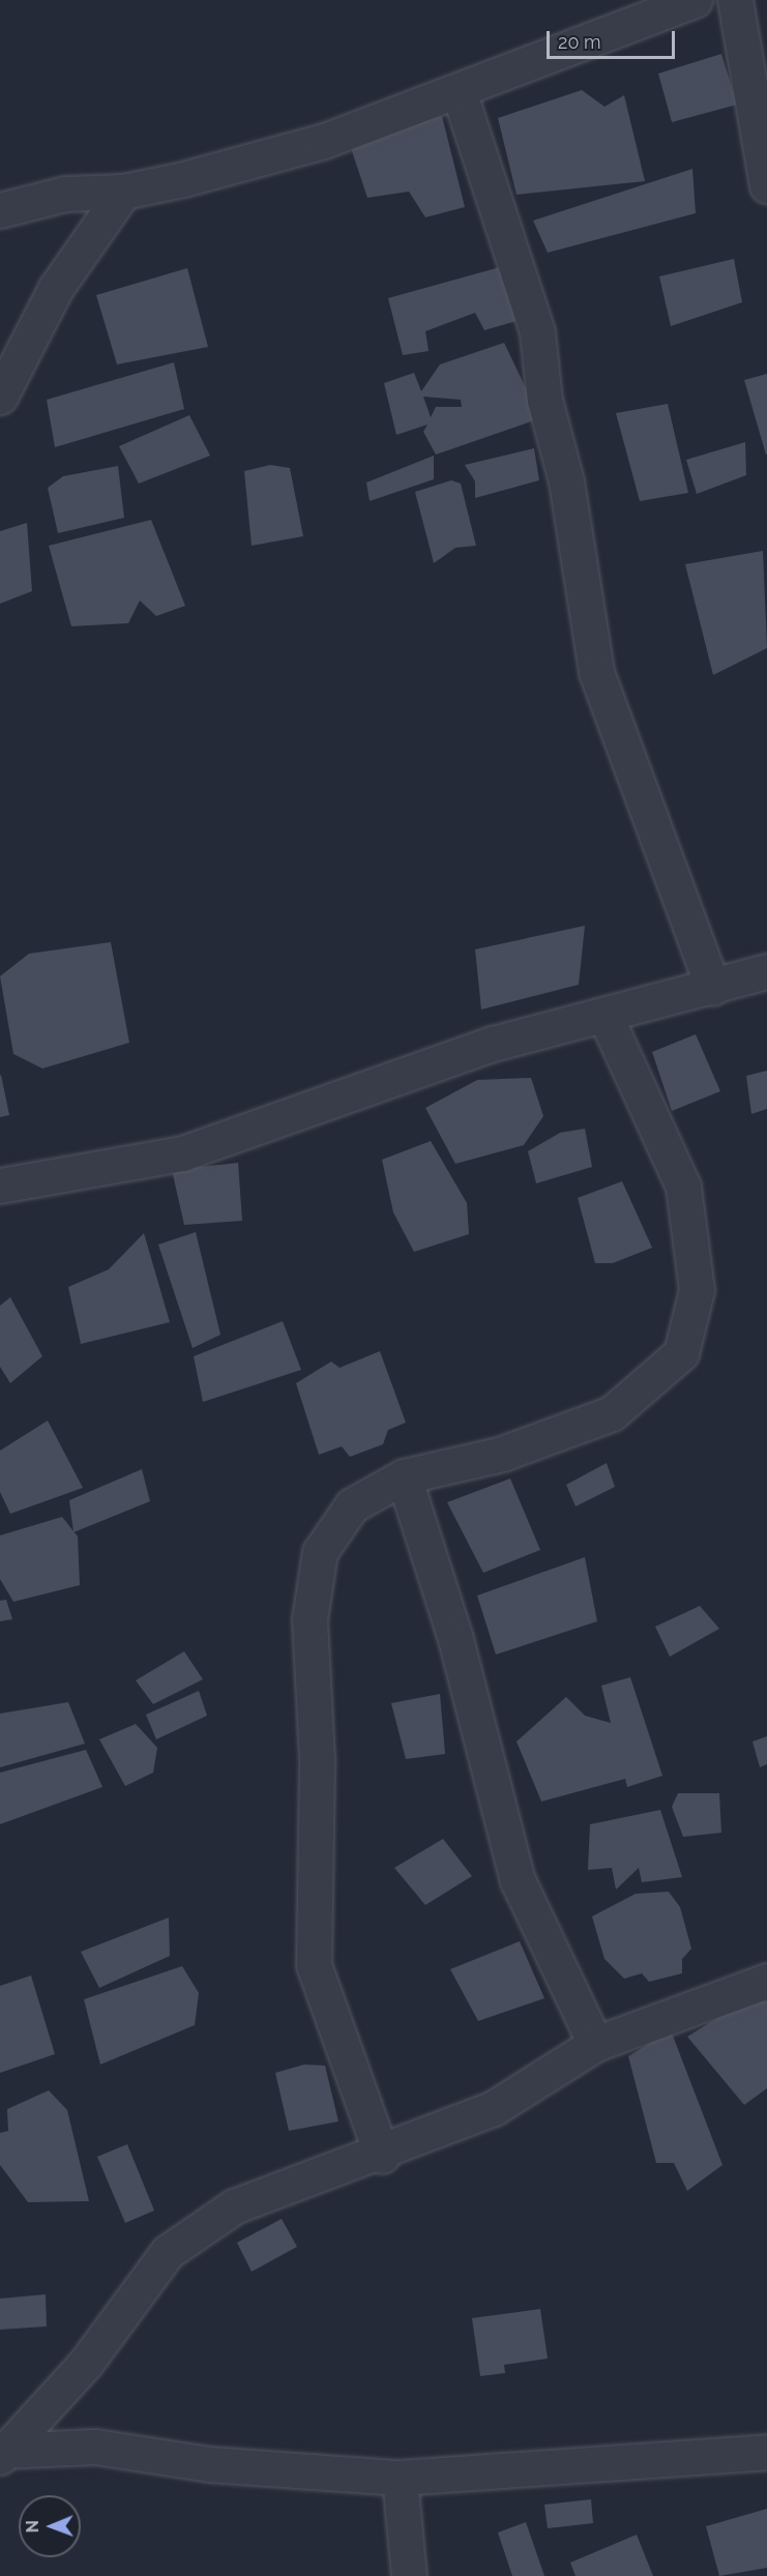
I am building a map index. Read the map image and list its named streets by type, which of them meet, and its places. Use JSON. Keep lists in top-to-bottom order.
{
  "scale_bar": "20 m",
  "north": "left"
}
